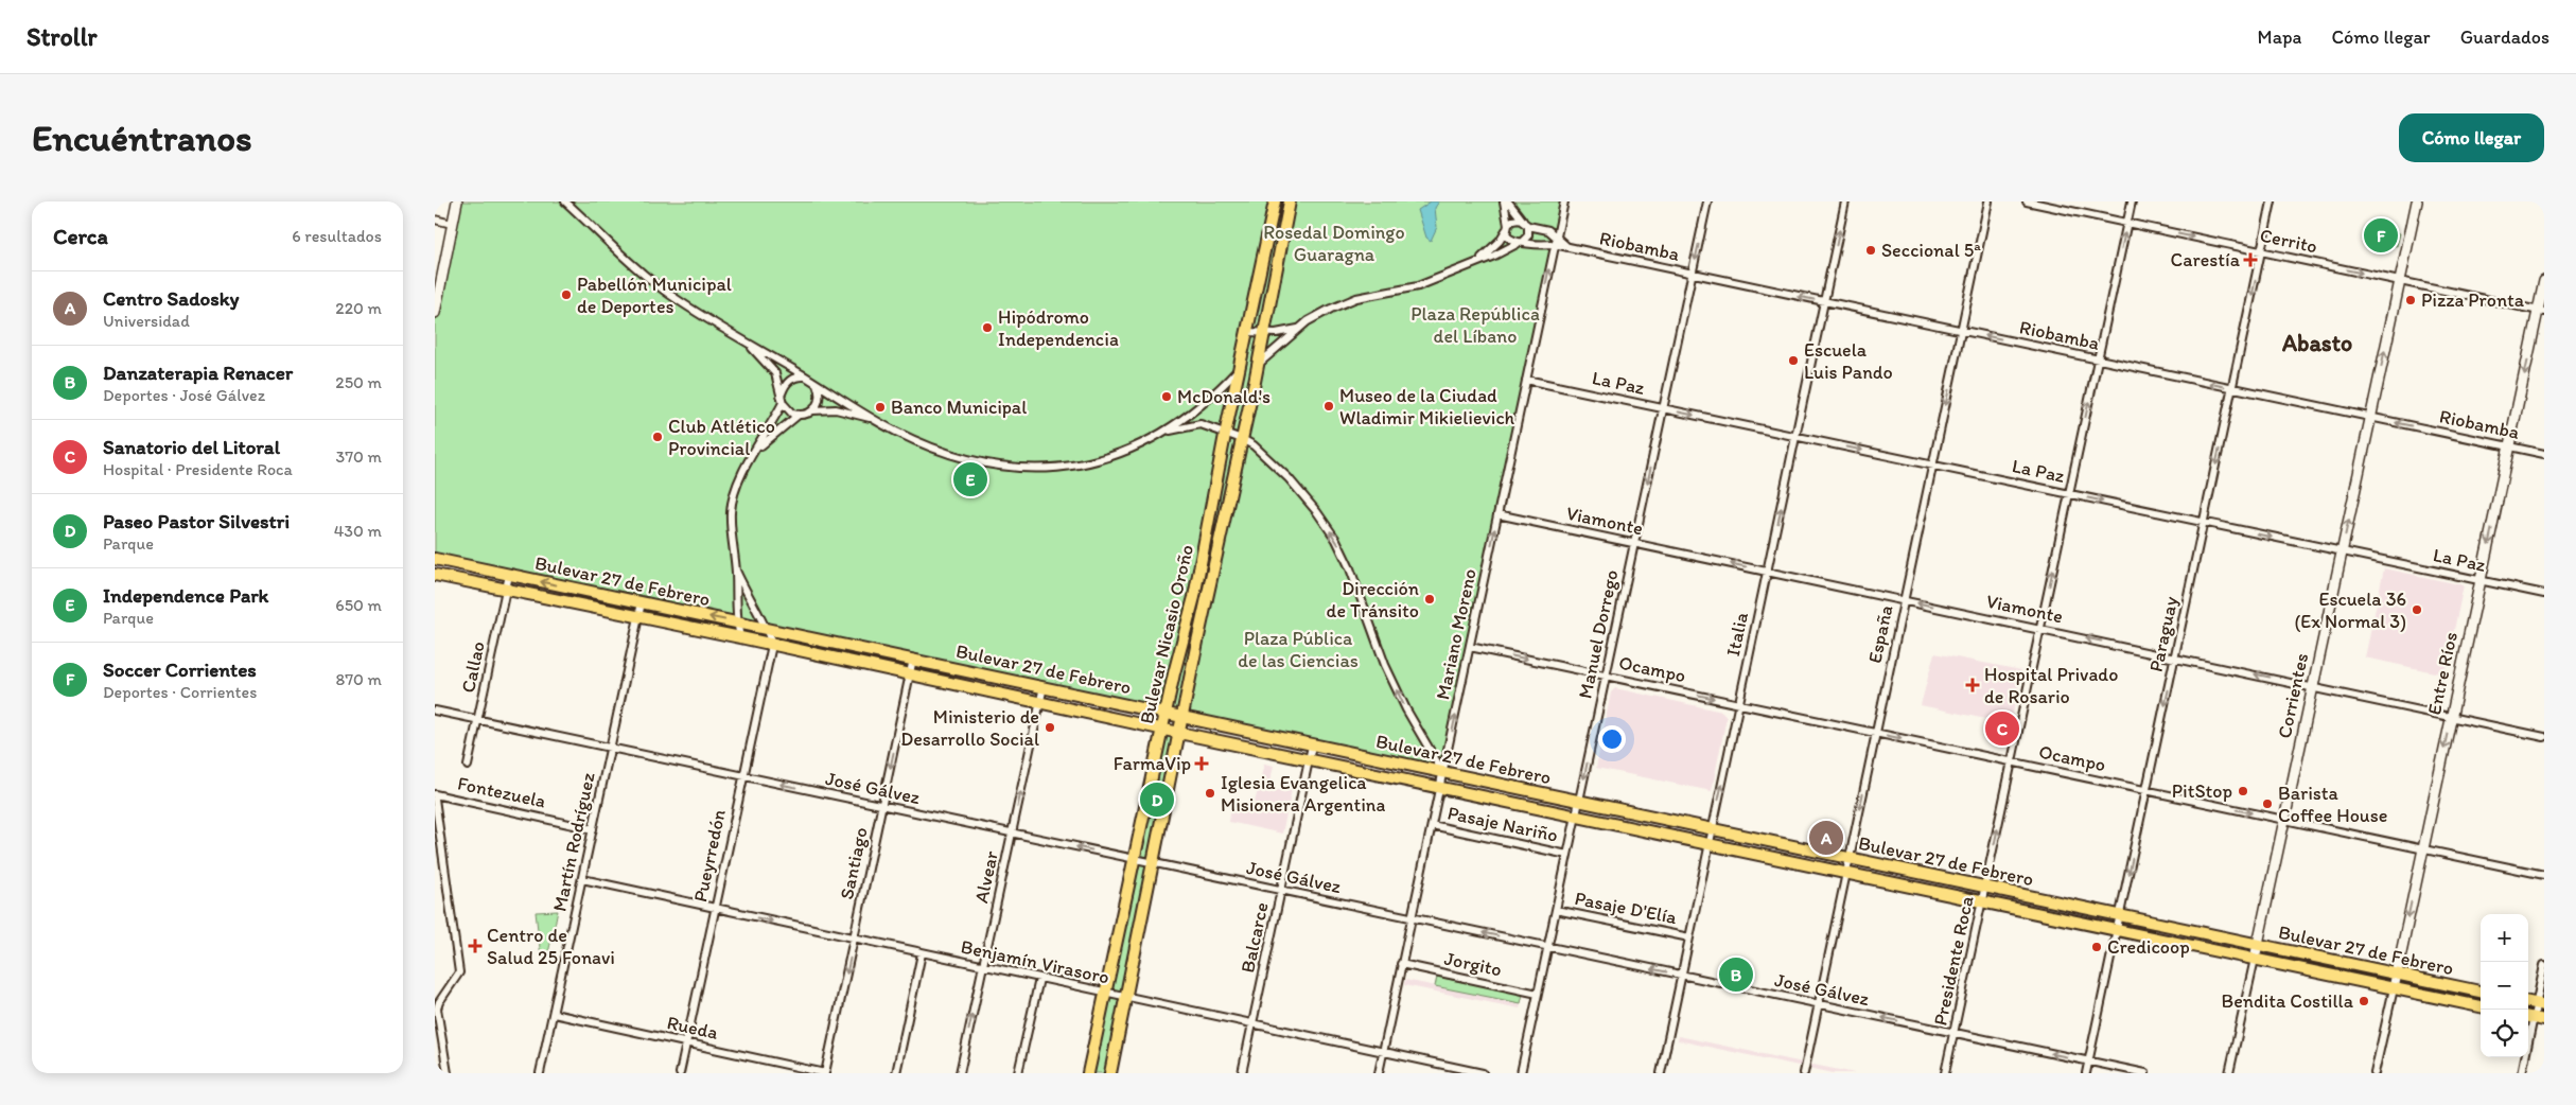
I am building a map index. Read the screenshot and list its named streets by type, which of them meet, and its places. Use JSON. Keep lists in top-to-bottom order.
{
  "streets": {
    "main road": [
      "Bulevar 27 de Febrero",
      "Bulevar Nicasio Oroño",
      "Entre Ríos",
      "Corrientes"
    ],
    "street": [
      "Cerrito",
      "Riobamba",
      "La Paz",
      "Viamonte",
      "Mariano Moreno",
      "Manuel Dorrego",
      "Italia",
      "España",
      "Paraguay",
      "Callao",
      "Ocampo",
      "José Gálvez",
      "Fontezuela",
      "Pasaje Nariño",
      "Martín Rodríguez",
      "Pueyrredón",
      "Santiago",
      "Alvear",
      "Pasaje D'Elía",
      "Balcarce",
      "Presidente Roca",
      "Benjamín Virasoro",
      "Jorgito",
      "Rueda"
    ]
  },
  "crossings": [
    ["Cerrito", "Paraguay"],
    ["Cerrito", "Entre Ríos"],
    ["Cerrito", "Corrientes"],
    ["Cerrito", "Presidente Roca"],
    ["Riobamba", "Mariano Moreno"],
    ["Riobamba", "Manuel Dorrego"],
    ["Riobamba", "Italia"],
    ["Riobamba", "España"],
    ["Riobamba", "Paraguay"],
    ["Riobamba", "Entre Ríos"],
    ["Riobamba", "Corrientes"],
    ["Riobamba", "Presidente Roca"],
    ["La Paz", "Mariano Moreno"],
    ["La Paz", "Manuel Dorrego"],
    ["La Paz", "Italia"],
    ["La Paz", "España"],
    ["La Paz", "Paraguay"],
    ["La Paz", "Entre Ríos"],
    ["La Paz", "Corrientes"],
    ["La Paz", "Presidente Roca"],
    ["Viamonte", "Mariano Moreno"],
    ["Viamonte", "Manuel Dorrego"],
    ["Viamonte", "Italia"],
    ["Viamonte", "España"],
    ["Viamonte", "Paraguay"],
    ["Viamonte", "Entre Ríos"],
    ["Viamonte", "Corrientes"],
    ["Viamonte", "Presidente Roca"],
    ["Bulevar 27 de Febrero", "Bulevar Nicasio Oroño"],
    ["Bulevar 27 de Febrero", "Mariano Moreno"],
    ["Bulevar 27 de Febrero", "Manuel Dorrego"],
    ["Bulevar 27 de Febrero", "Italia"],
    ["Bulevar 27 de Febrero", "España"],
    ["Bulevar 27 de Febrero", "Paraguay"],
    ["Bulevar 27 de Febrero", "Callao"],
    ["Bulevar 27 de Febrero", "Entre Ríos"],
    ["Bulevar 27 de Febrero", "Corrientes"],
    ["Bulevar 27 de Febrero", "Martín Rodríguez"],
    ["Bulevar 27 de Febrero", "Pueyrredón"],
    ["Bulevar 27 de Febrero", "Santiago"],
    ["Bulevar 27 de Febrero", "Alvear"],
    ["Bulevar 27 de Febrero", "Balcarce"],
    ["Bulevar 27 de Febrero", "Presidente Roca"],
    ["Bulevar Nicasio Oroño", "José Gálvez"],
    ["Bulevar Nicasio Oroño", "Benjamín Virasoro"],
    ["Mariano Moreno", "Ocampo"],
    ["Mariano Moreno", "José Gálvez"],
    ["Mariano Moreno", "Pasaje Nariño"],
    ["Mariano Moreno", "Benjamín Virasoro"],
    ["Mariano Moreno", "Jorgito"],
    ["Manuel Dorrego", "Ocampo"],
    ["Manuel Dorrego", "José Gálvez"],
    ["Manuel Dorrego", "Pasaje Nariño"],
    ["Manuel Dorrego", "Pasaje D'Elía"],
    ["Manuel Dorrego", "Jorgito"],
    ["Italia", "Ocampo"],
    ["Italia", "José Gálvez"],
    ["Italia", "Pasaje D'Elía"],
    ["España", "Ocampo"],
    ["España", "José Gálvez"],
    ["Paraguay", "Ocampo"],
    ["Paraguay", "José Gálvez"],
    ["Callao", "José Gálvez"],
    ["Ocampo", "Entre Ríos"],
    ["Ocampo", "Corrientes"],
    ["Ocampo", "Presidente Roca"],
    ["José Gálvez", "Martín Rodríguez"],
    ["José Gálvez", "Pueyrredón"],
    ["José Gálvez", "Santiago"],
    ["José Gálvez", "Alvear"],
    ["José Gálvez", "Balcarce"],
    ["José Gálvez", "Presidente Roca"],
    ["Fontezuela", "Martín Rodríguez"],
    ["Martín Rodríguez", "Benjamín Virasoro"],
    ["Martín Rodríguez", "Rueda"],
    ["Pueyrredón", "Benjamín Virasoro"],
    ["Pueyrredón", "Rueda"],
    ["Santiago", "Benjamín Virasoro"],
    ["Santiago", "Rueda"],
    ["Alvear", "Benjamín Virasoro"],
    ["Balcarce", "Benjamín Virasoro"]
  ],
  "one_way": [
    "Cerrito",
    "Riobamba",
    "La Paz",
    "Viamonte",
    "Mariano Moreno",
    "Manuel Dorrego",
    "Italia",
    "Paraguay",
    "Ocampo",
    "Entre Ríos",
    "José Gálvez",
    "Santiago",
    "Presidente Roca"
  ],
  "districts": ["Abasto"],
  "parks": ["Rosedal Domingo Guaragna", "Plaza República del Líbano", "Plaza Pública de las Ciencias"],
  "places": {
    "other": [
      "Seccional 5ª",
      "Pabellón Municipal de Deportes",
      "Pizza Pronta",
      "Hipódromo Independencia",
      "Escuela Luis Pando",
      "McDonald's",
      "Museo de la Ciudad Wladimir Mikielievich",
      "Banco Municipal",
      "Club Atlético Provincial",
      "Dirección de Tránsito",
      "Escuela 36 (Ex Normal 3)",
      "Ministerio de Desarrollo Social",
      "PitStop",
      "Iglesia Evangelica Misionera Argentina",
      "Barista Coffee House",
      "Credicoop",
      "Bendita Costilla"
    ],
    "health": [
      "Carestía",
      "Hospital Privado de Rosario",
      "FarmaVip",
      "Centro de Salud 25 Fonavi"
    ]
  },
  "page": {
    "header": "Strollr",
    "nav": ["Mapa", "Cómo llegar", "Guardados"],
    "buttons": "Cómo llegar",
    "title": "Encuéntranos",
    "heading": ["Cerca", "6 resultados"],
    "pins": [
      "F",
      "E",
      "C",
      "D",
      "A",
      "B"
    ],
    "list": [
      {
        "mark": "A",
        "name": "Centro Sadosky",
        "note": "Universidad",
        "value": "220 m"
      },
      {
        "mark": "B",
        "name": "Danzaterapia Renacer",
        "note": "Deportes · José Gálvez",
        "value": "250 m"
      },
      {
        "mark": "C",
        "name": "Sanatorio del Litoral",
        "note": "Hospital · Presidente Roca",
        "value": "370 m"
      },
      {
        "mark": "D",
        "name": "Paseo Pastor Silvestri",
        "note": "Parque",
        "value": "430 m"
      },
      {
        "mark": "E",
        "name": "Independence Park",
        "note": "Parque",
        "value": "650 m"
      },
      {
        "mark": "F",
        "name": "Soccer Corrientes",
        "note": "Deportes · Corrientes",
        "value": "870 m"
      }
    ],
    "map_buttons": ["+", "−"]
  }
}
